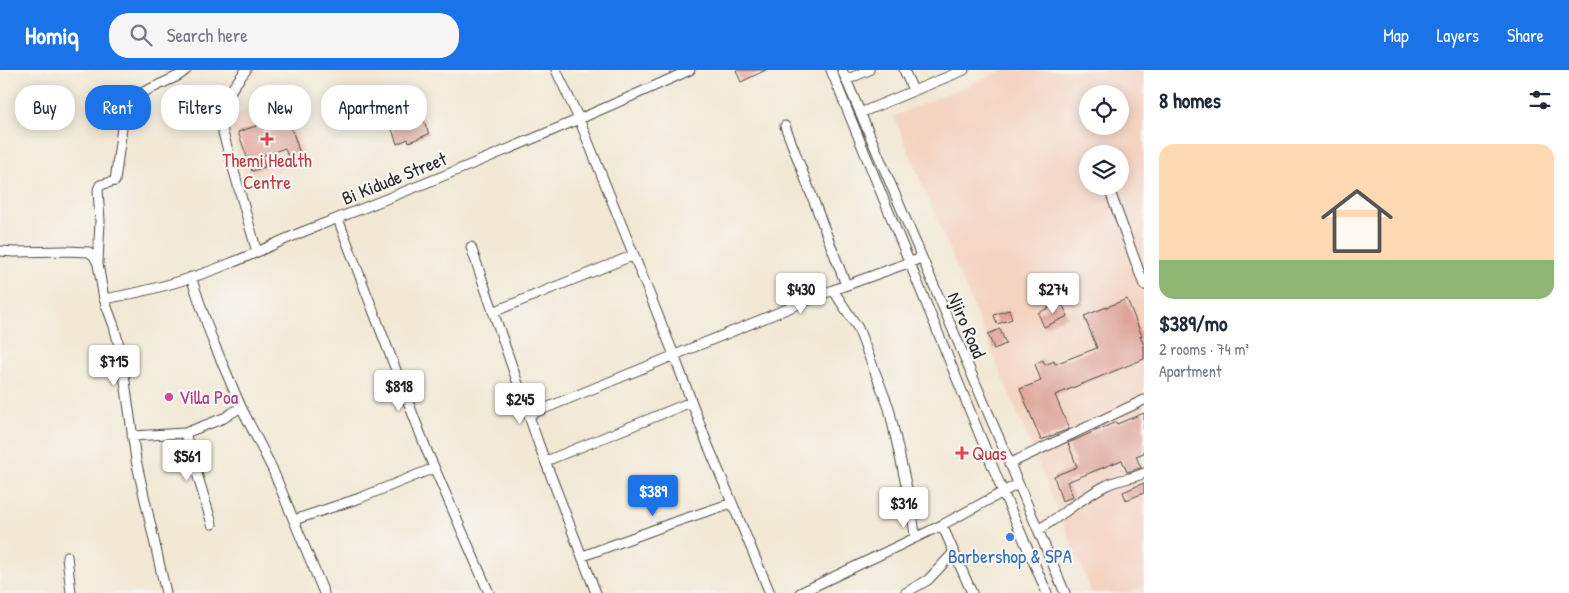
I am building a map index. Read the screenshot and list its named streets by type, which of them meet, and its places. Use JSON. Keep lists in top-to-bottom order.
{
  "streets": {
    "street": ["Bi Kidude Street", "Njiro Road"]
  },
  "places": {
    "health": ["Themi Health Centre", "Quas"],
    "other": ["Villa Poa", "Barbershop & SPA"]
  },
  "page": {
    "header": "Homiq",
    "search": "Search here",
    "nav": ["Map", "Layers", "Share"],
    "heading": "8 homes",
    "chip": [
      "Buy",
      "Rent",
      "Filters",
      "New",
      "Apartment"
    ],
    "list": [
      {
        "name": "$389/mo",
        "note": "2 rooms · 74 m² · Apartment"
      }
    ],
    "price": [
      "$430",
      "$274",
      "$715",
      "$818",
      "$245",
      "$561",
      "$389",
      "$316"
    ]
  }
}
